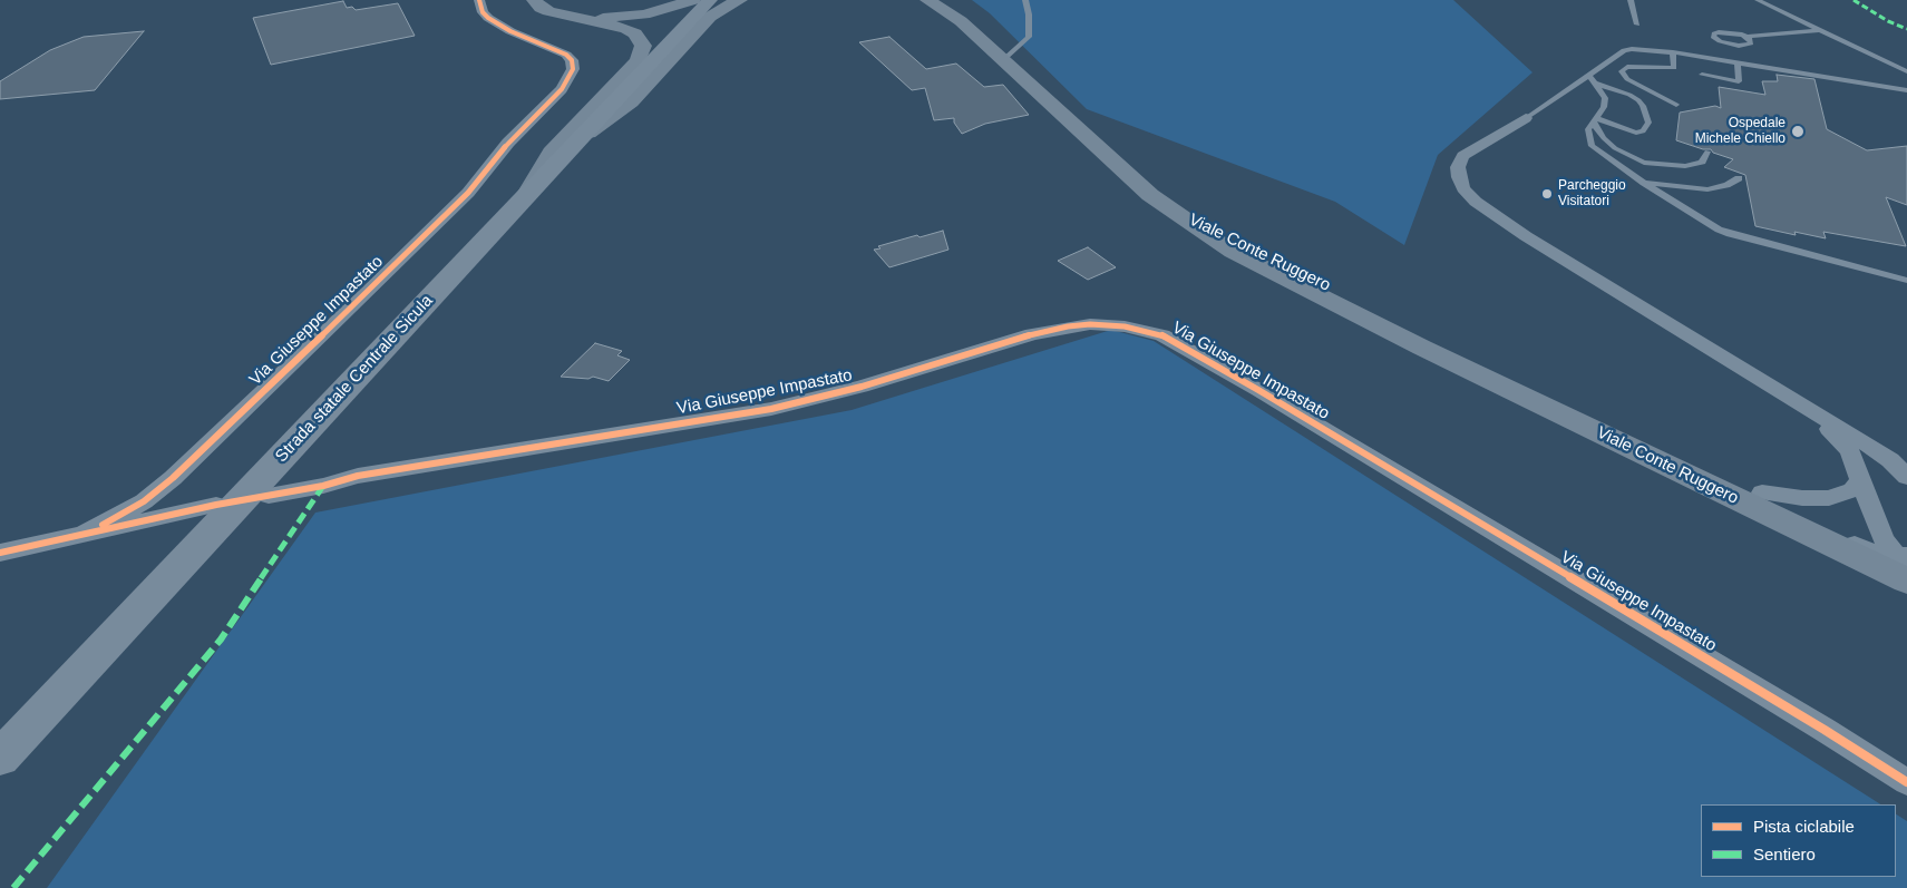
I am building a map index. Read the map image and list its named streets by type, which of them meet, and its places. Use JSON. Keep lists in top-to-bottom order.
{
  "streets": {
    "main road": ["Viale Conte Ruggero", "Strada statale Centrale Sicula"],
    "street": ["Via Giuseppe Impastato"]
  },
  "places": ["Ospedale Michele Chiello", "Parcheggio Visitatori"],
  "legend": ["Pista ciclabile", "Sentiero"]
}
